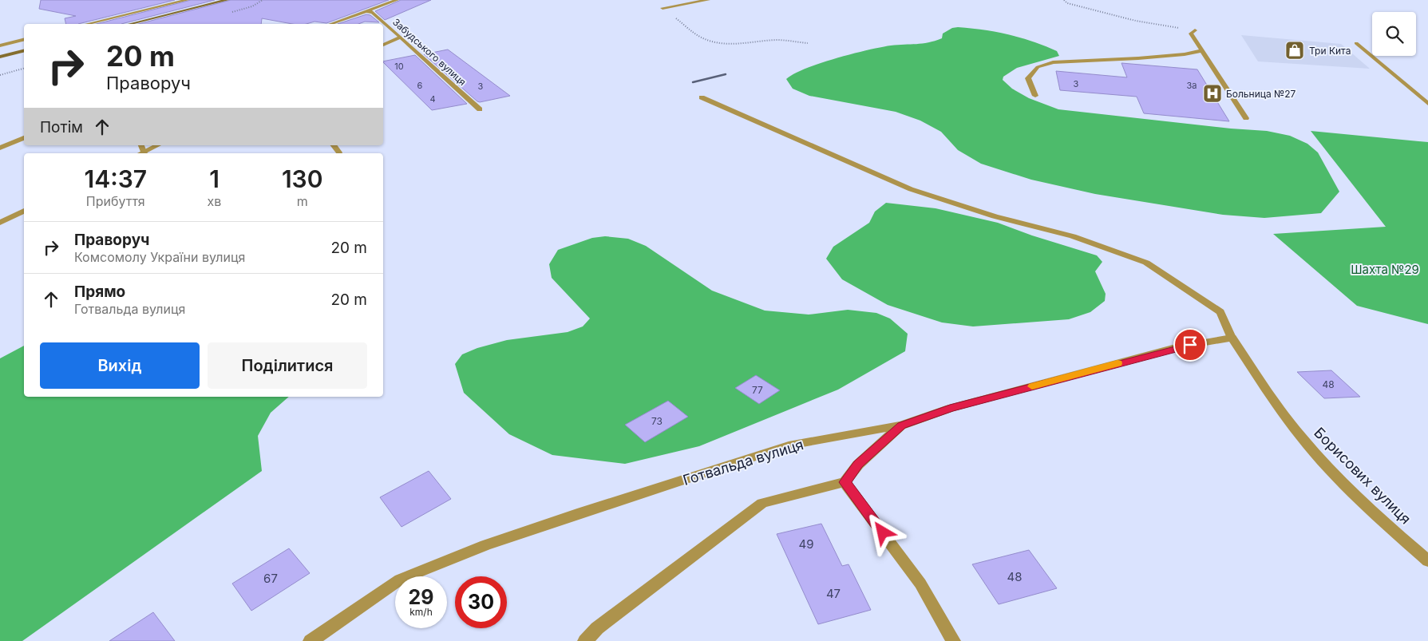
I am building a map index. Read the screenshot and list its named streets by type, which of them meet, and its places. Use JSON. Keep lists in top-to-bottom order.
{
  "streets": {
    "street": ["Забудського вулиця", "Готвальда вулиця", "Борисових вулиця"]
  },
  "crossings": [
    ["Готвальда вулиця", "Борисових вулиця"]
  ],
  "parks": ["Шахта №29"],
  "places": {
    "shop": ["Три Кита"],
    "hospital": ["Больница №27"]
  },
  "house_numbers": [
    "10",
    "3",
    "6",
    "3а",
    "3",
    "4",
    "48",
    "77",
    "73",
    "49",
    "48",
    "67",
    "47"
  ],
  "page": {
    "turn": ["20 m", "Праворуч"],
    "then": "Потім",
    "eta": [
      "14:37",
      "Прибуття",
      "1",
      "хв",
      "130",
      "m"
    ],
    "list": [
      {
        "name": "Праворуч",
        "note": "Комсомолу України вулиця",
        "value": "20 m"
      },
      {
        "name": "Прямо",
        "note": "Готвальда вулиця",
        "value": "20 m"
      }
    ],
    "buttons": ["Вихід", "Поділитися"],
    "speed": "29 km/h",
    "limit": "30"
  }
}
